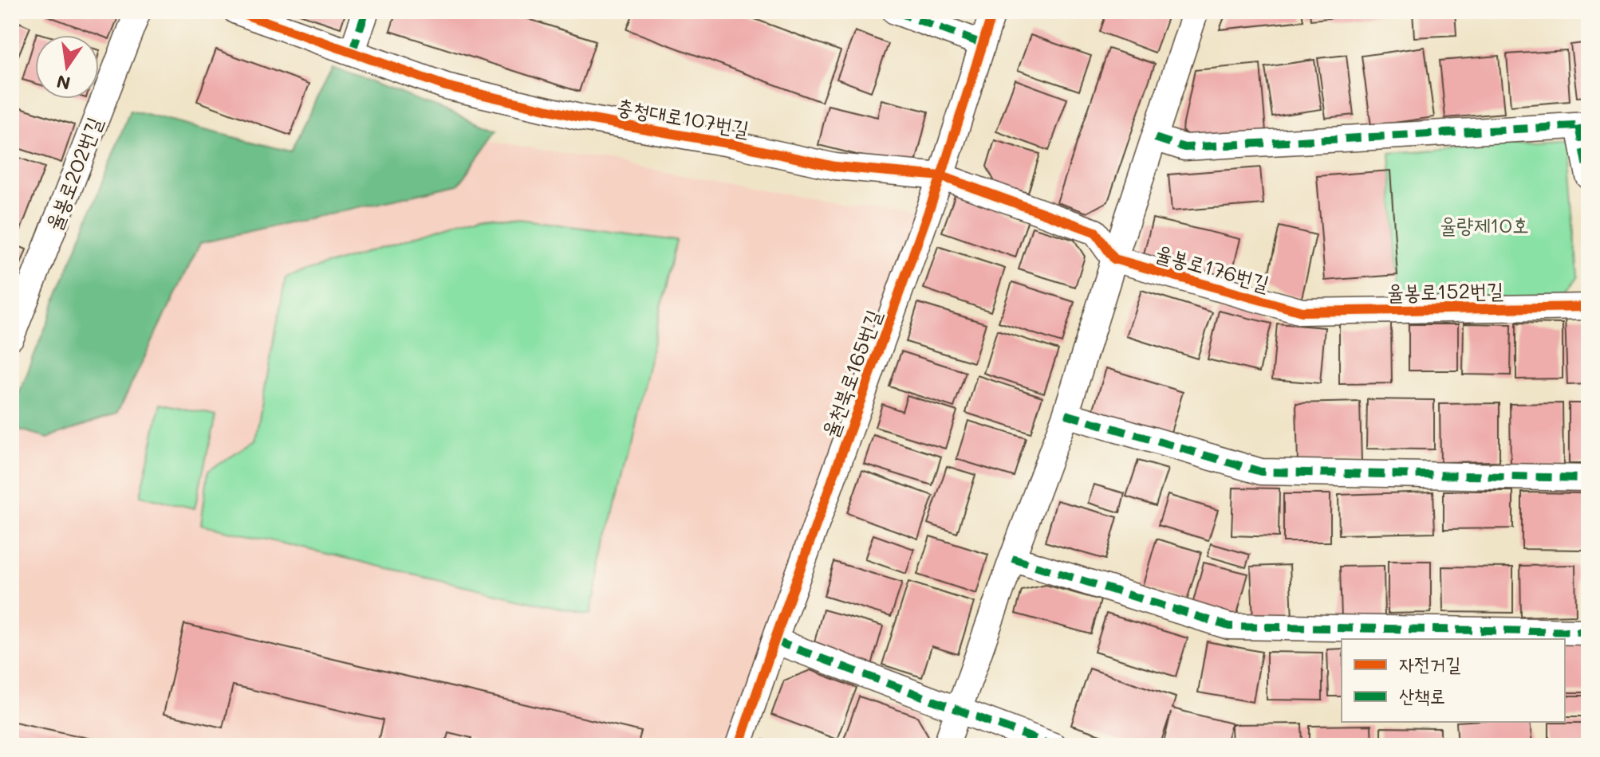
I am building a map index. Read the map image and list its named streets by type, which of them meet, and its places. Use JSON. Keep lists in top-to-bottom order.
{
  "streets": {
    "street": [
      "충청대로107번길",
      "율봉로202번길",
      "율봉로176번길",
      "율봉로152번길",
      "율천북로165번길"
    ]
  },
  "crossings": [
    ["충청대로107번길", "율봉로176번길"],
    ["충청대로107번길", "율천북로165번길"],
    ["율봉로176번길", "율봉로152번길"]
  ],
  "parks": ["율량제10호"],
  "legend": ["자전거길", "산책로"],
  "north": "bottom"
}
